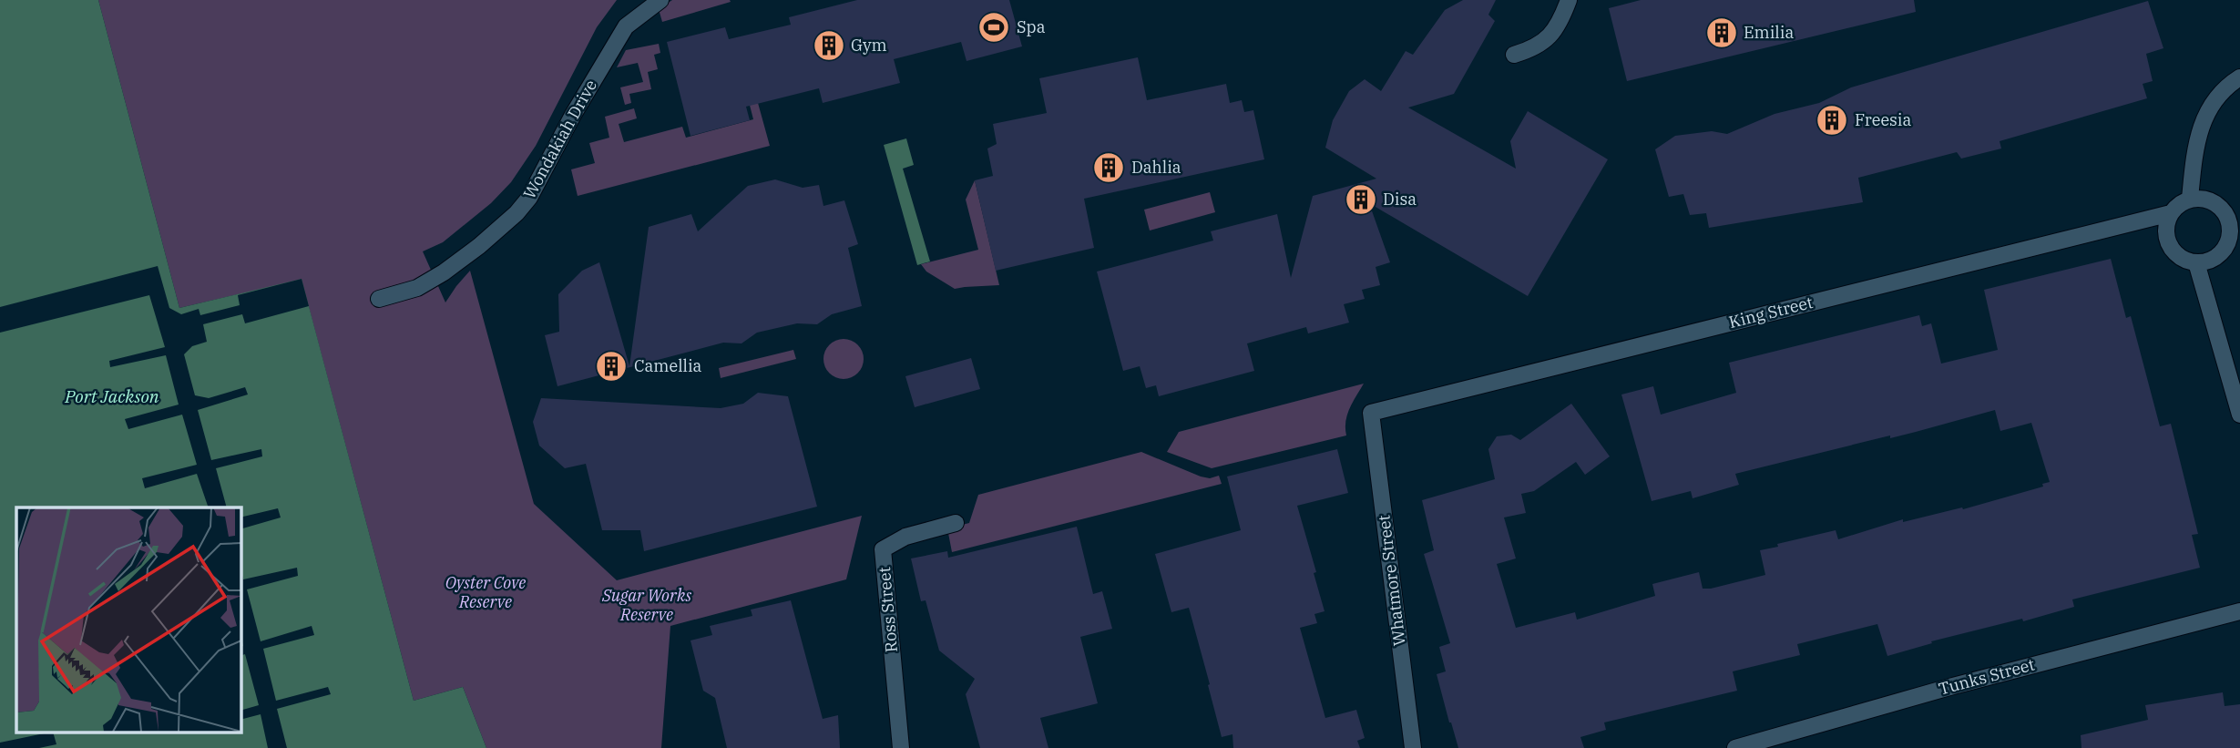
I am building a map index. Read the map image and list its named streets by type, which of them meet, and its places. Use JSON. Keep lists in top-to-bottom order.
{
  "streets": {
    "street": [
      "Wondakiah Drive",
      "King Street",
      "Whatmore Street",
      "Ross Street",
      "Tunks Street"
    ]
  },
  "crossings": [
    ["King Street", "Whatmore Street"]
  ],
  "water": ["Port Jackson"],
  "parks": ["Oyster Cove Reserve", "Sugar Works Reserve"],
  "places": {
    "sports": ["Spa"],
    "building": [
      "Emilia",
      "Gym",
      "Freesia",
      "Dahlia",
      "Disa",
      "Camellia"
    ]
  }
}
